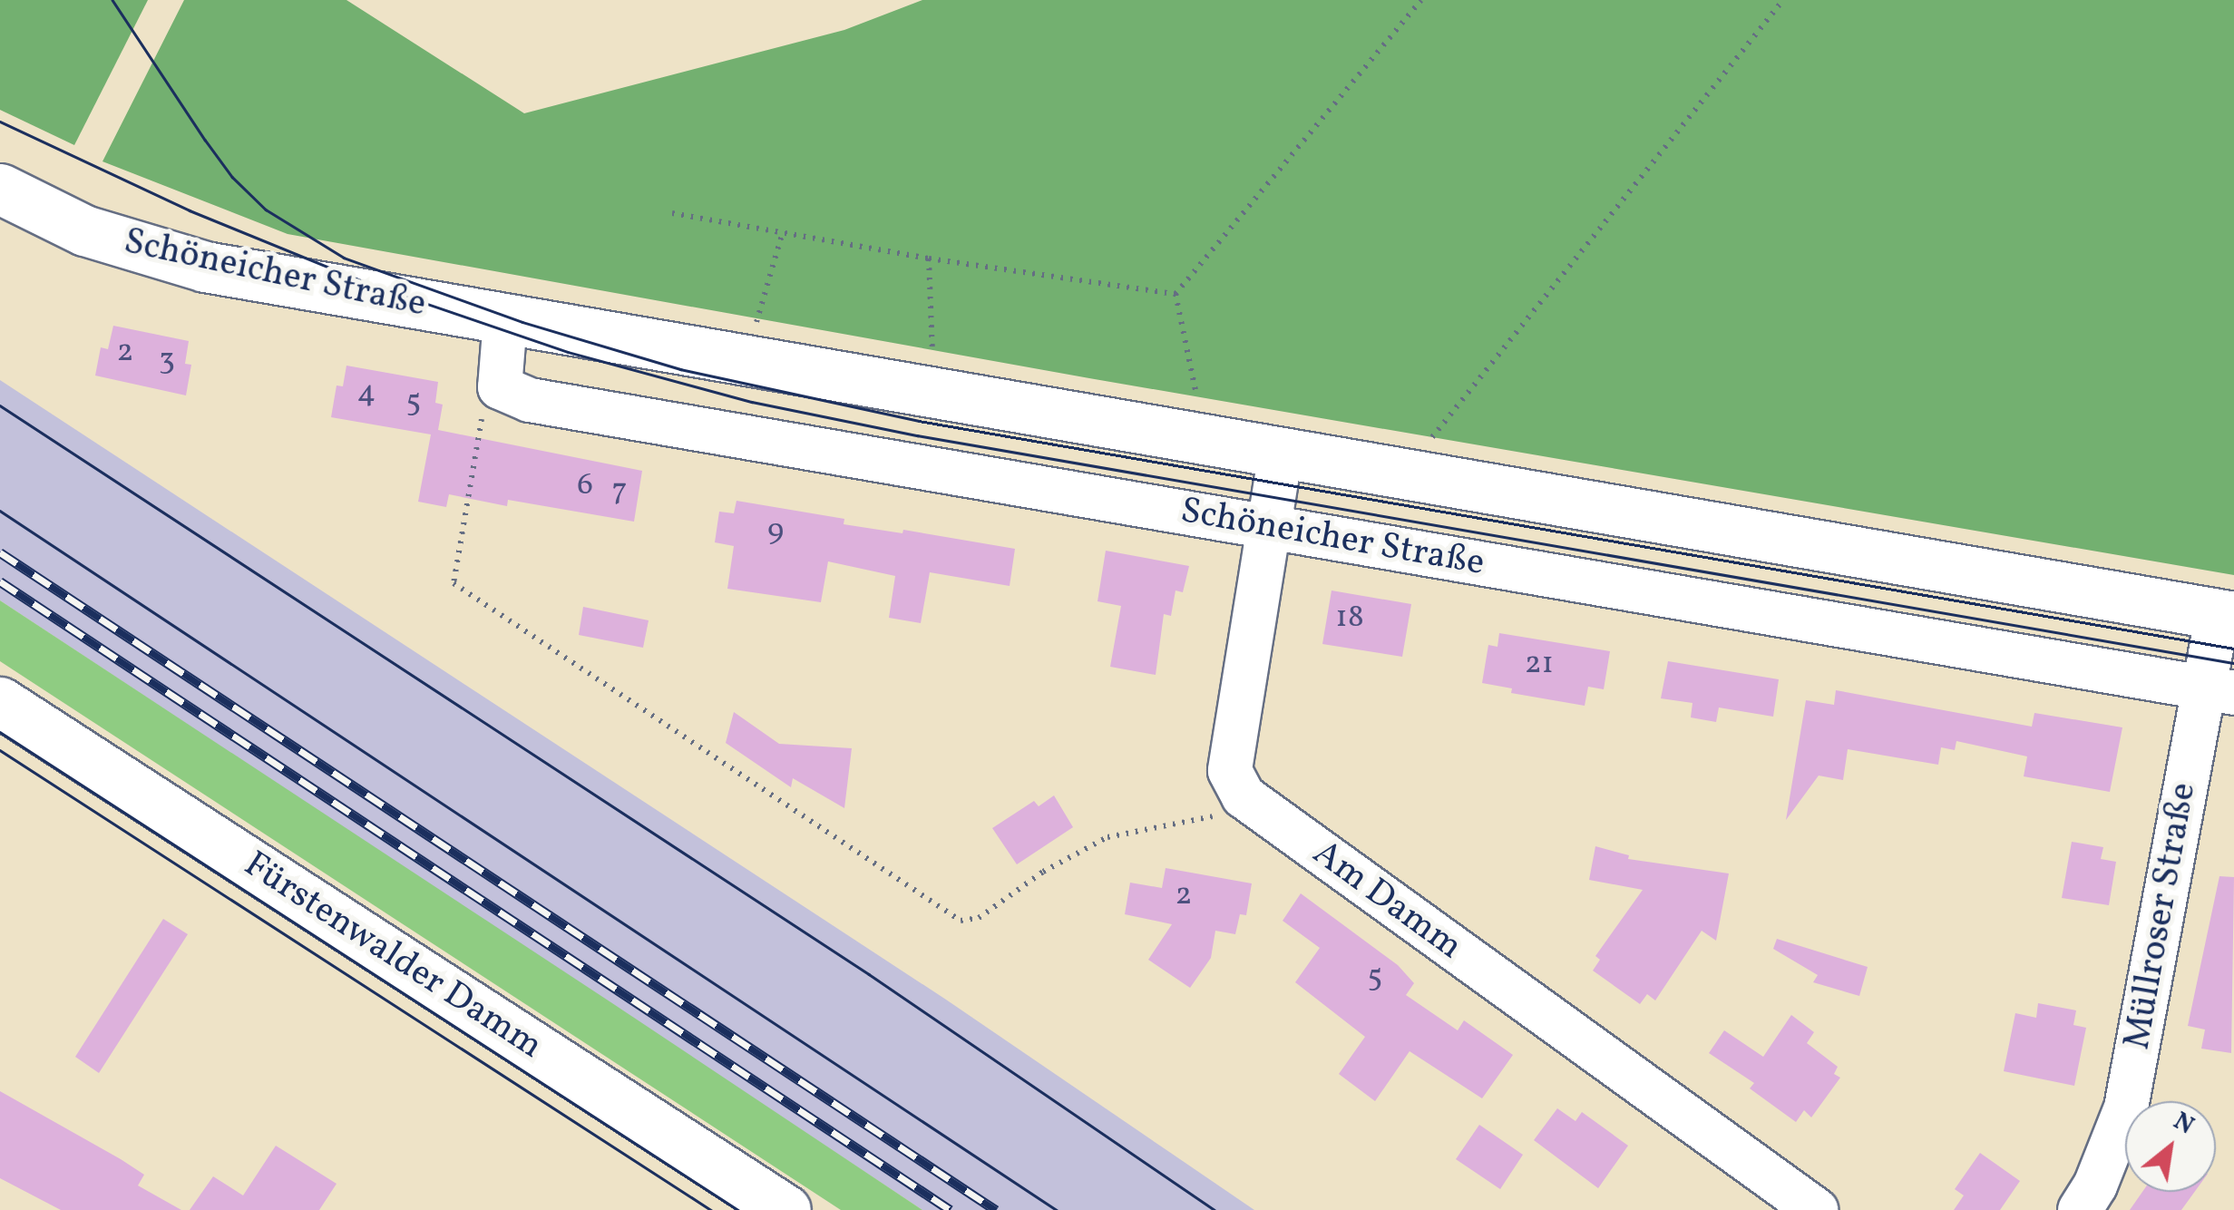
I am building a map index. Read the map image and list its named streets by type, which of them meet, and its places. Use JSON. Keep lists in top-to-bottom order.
{
  "streets": {
    "main road": ["Schöneicher Straße", "Fürstenwalder Damm"],
    "street": ["Am Damm", "Müllroser Straße"]
  },
  "crossings": [
    ["Schöneicher Straße", "Müllroser Straße"]
  ],
  "house_numbers": [
    "2",
    "3",
    "4",
    "5",
    "6",
    "7",
    "9",
    "18",
    "21",
    "2",
    "5"
  ],
  "north": "top right"
}
